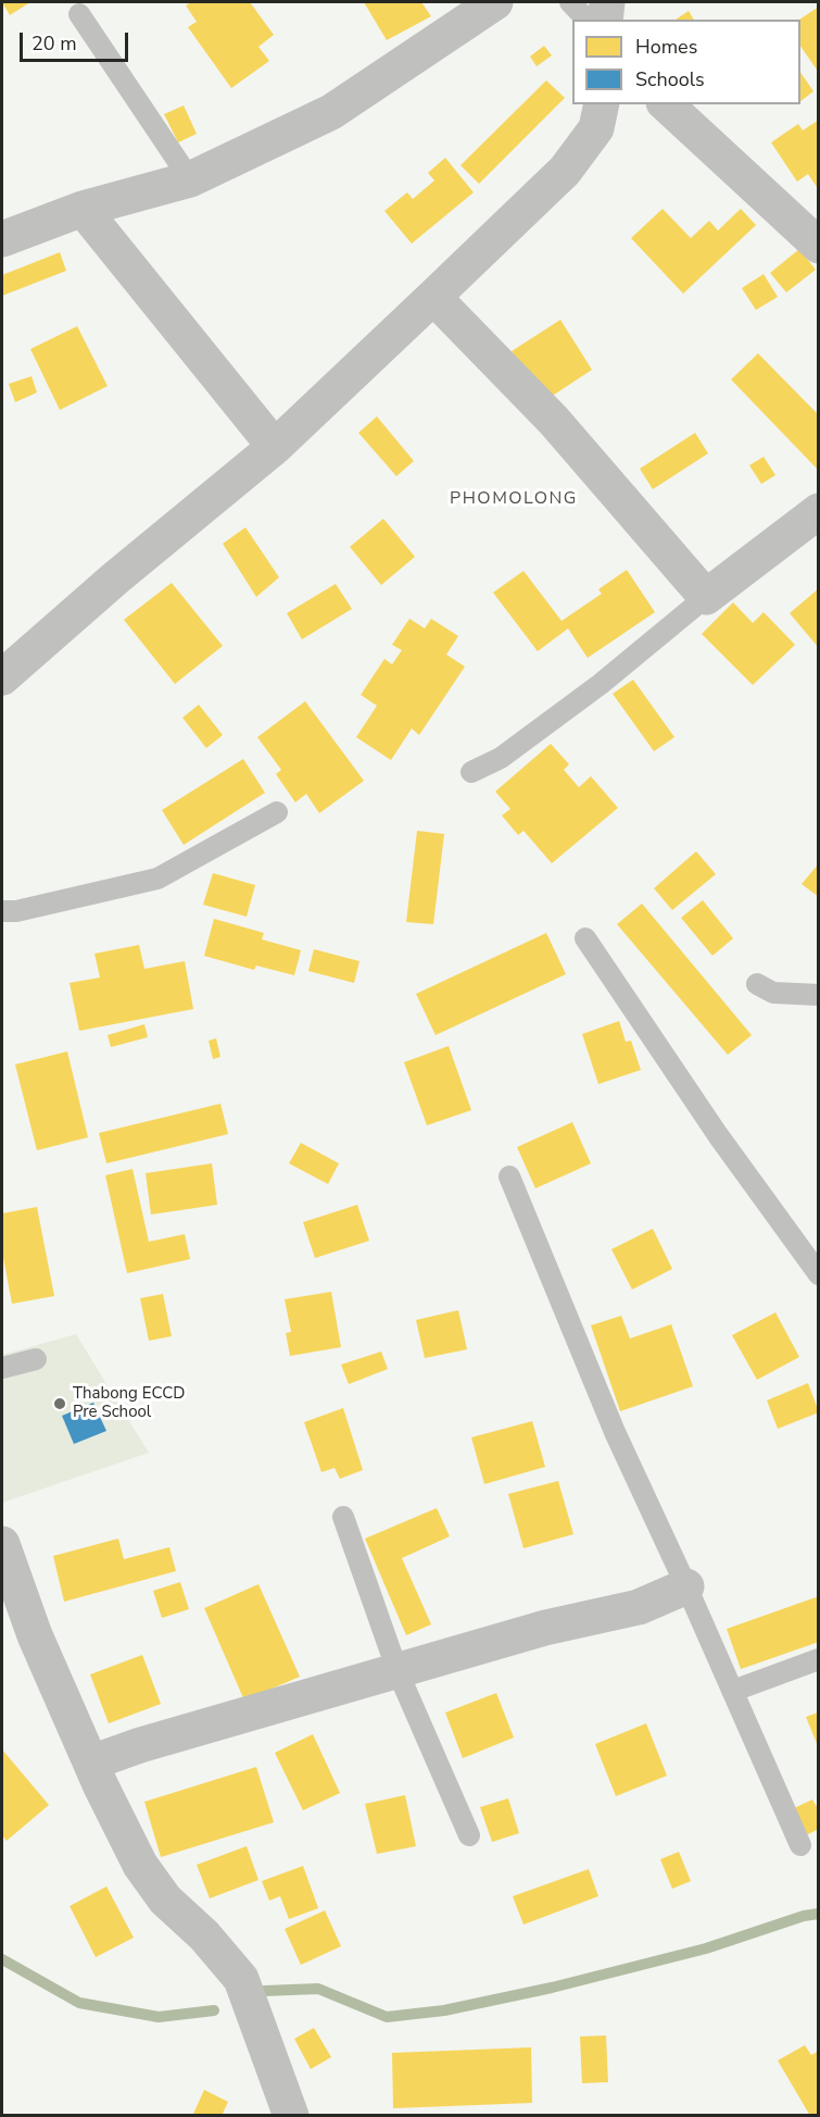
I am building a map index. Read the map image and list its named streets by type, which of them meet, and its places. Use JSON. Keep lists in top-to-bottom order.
{
  "districts": ["PHOMOLONG"],
  "places": ["Thabong ECCD Pre School"],
  "legend": ["Homes", "Schools"],
  "scale_bar": "20 m"
}
